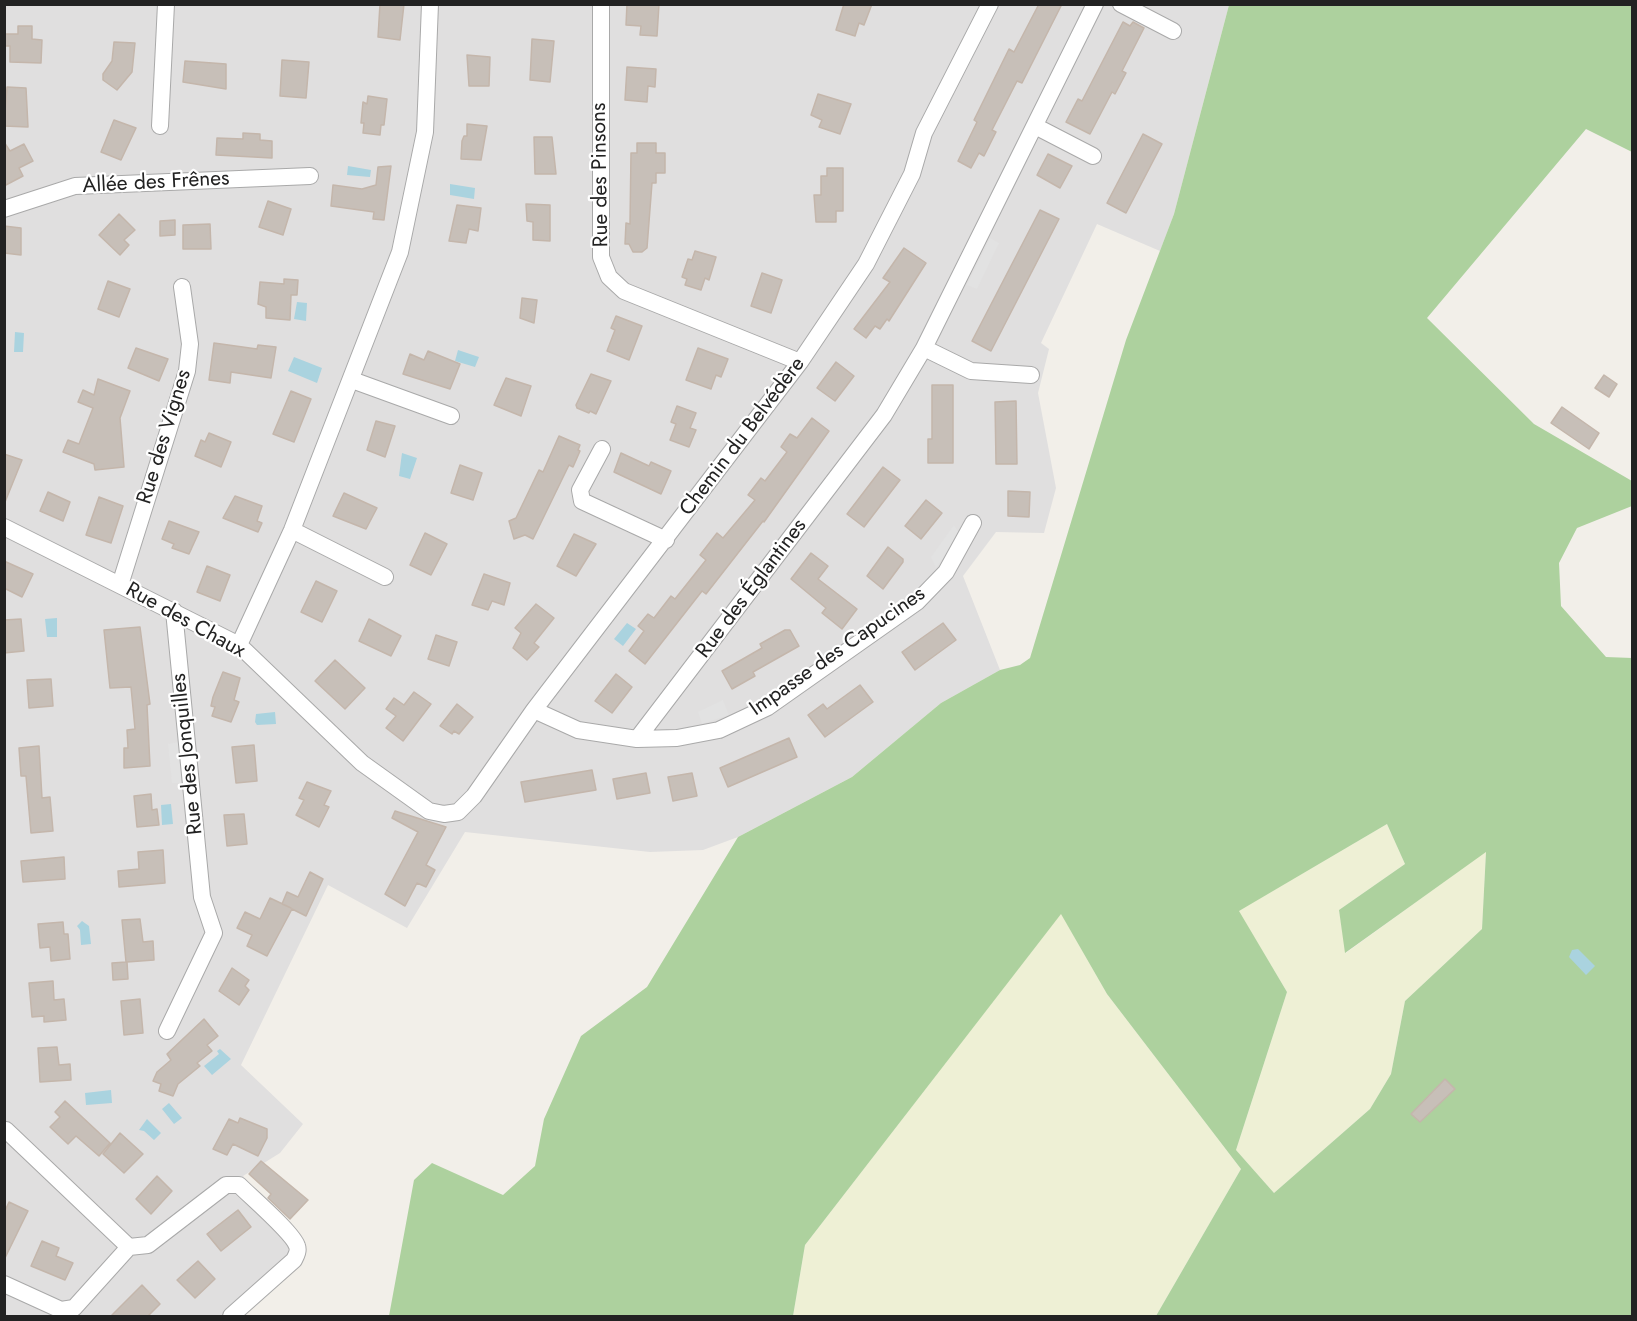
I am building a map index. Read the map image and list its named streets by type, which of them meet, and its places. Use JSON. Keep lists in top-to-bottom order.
{
  "streets": {
    "street": [
      "Rue des Pinsons",
      "Allée des Frênes",
      "Rue des Vignes",
      "Chemin du Belvédère",
      "Rue des Églantines",
      "Rue des Chaux",
      "Impasse des Capucines",
      "Rue des Jonquilles"
    ]
  },
  "crossings": [
    ["Rue des Pinsons", "Chemin du Belvédère"],
    ["Rue des Vignes", "Rue des Chaux"],
    ["Chemin du Belvédère", "Rue des Chaux"],
    ["Rue des Églantines", "Impasse des Capucines"],
    ["Rue des Chaux", "Rue des Jonquilles"]
  ]
}
